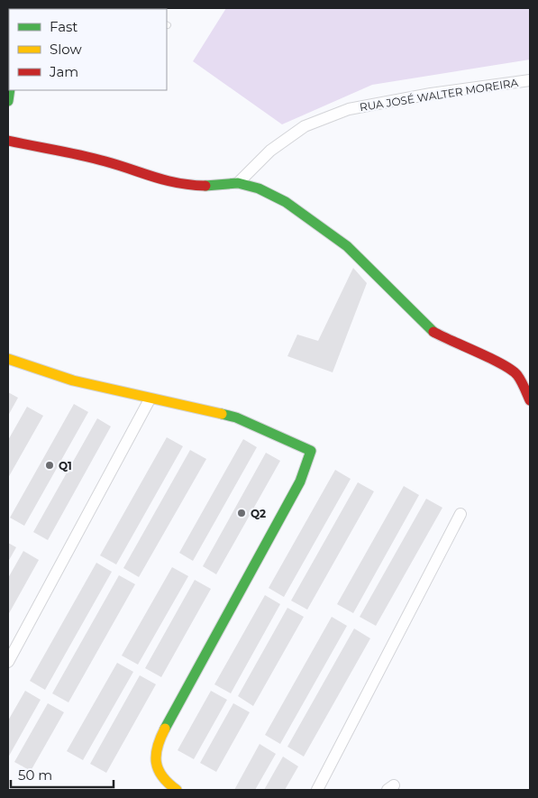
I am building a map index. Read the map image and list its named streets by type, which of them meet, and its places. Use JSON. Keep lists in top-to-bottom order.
{
  "streets": {
    "street": ["RUA JOSÉ WALTER MOREIRA"]
  },
  "places": ["Q1", "Q2"],
  "legend": ["Fast", "Slow", "Jam"],
  "scale_bar": "50 m"
}
